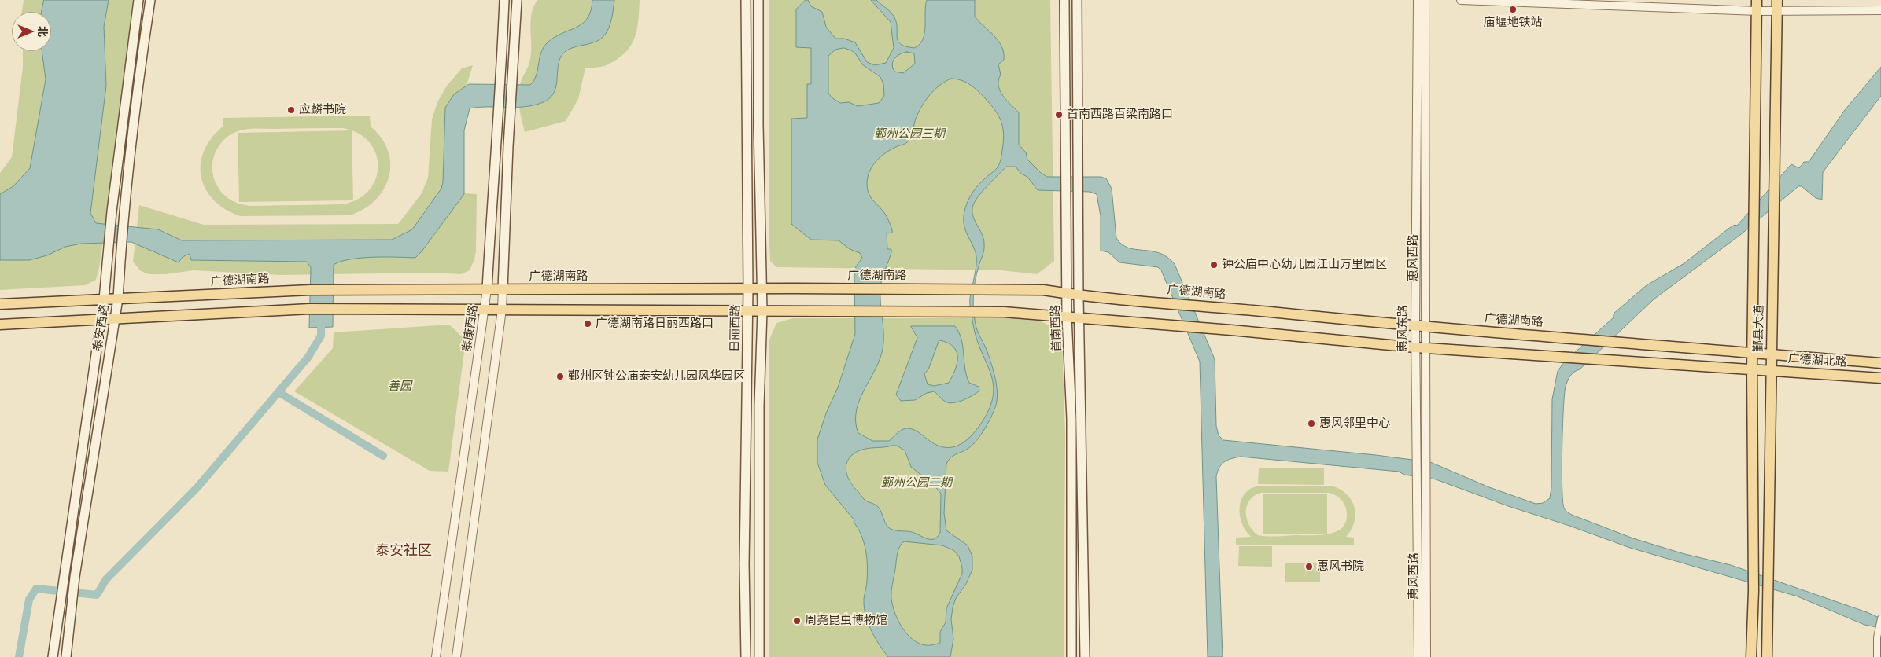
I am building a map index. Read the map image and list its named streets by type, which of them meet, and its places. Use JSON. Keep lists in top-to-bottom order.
{
  "streets": {
    "main road": [
      "广德湖南路",
      "泰安西路",
      "泰康西路",
      "日丽西路",
      "首南西路",
      "鄞县大道",
      "广德湖北路"
    ],
    "street": ["惠风西路", "惠风东路"]
  },
  "crossings": [
    ["惠风西路", "广德湖南路"],
    ["惠风西路", "惠风东路"],
    ["广德湖南路", "泰安西路"],
    ["广德湖南路", "泰康西路"],
    ["广德湖南路", "日丽西路"],
    ["广德湖南路", "首南西路"],
    ["广德湖南路", "惠风东路"],
    ["广德湖南路", "鄞县大道"],
    ["广德湖南路", "广德湖北路"],
    ["鄞县大道", "广德湖北路"]
  ],
  "districts": ["泰安社区"],
  "parks": ["鄞州公园三期", "善园", "鄞州公园二期"],
  "places": [
    "庙堰地铁站",
    "应麟书院",
    "首南西路百梁南路口",
    "钟公庙中心幼儿园江山万里园区",
    "广德湖南路日丽西路口",
    "鄞州区钟公庙泰安幼儿园风华园区",
    "惠风邻里中心",
    "惠风书院",
    "周尧昆虫博物馆"
  ],
  "north": "right"
}
